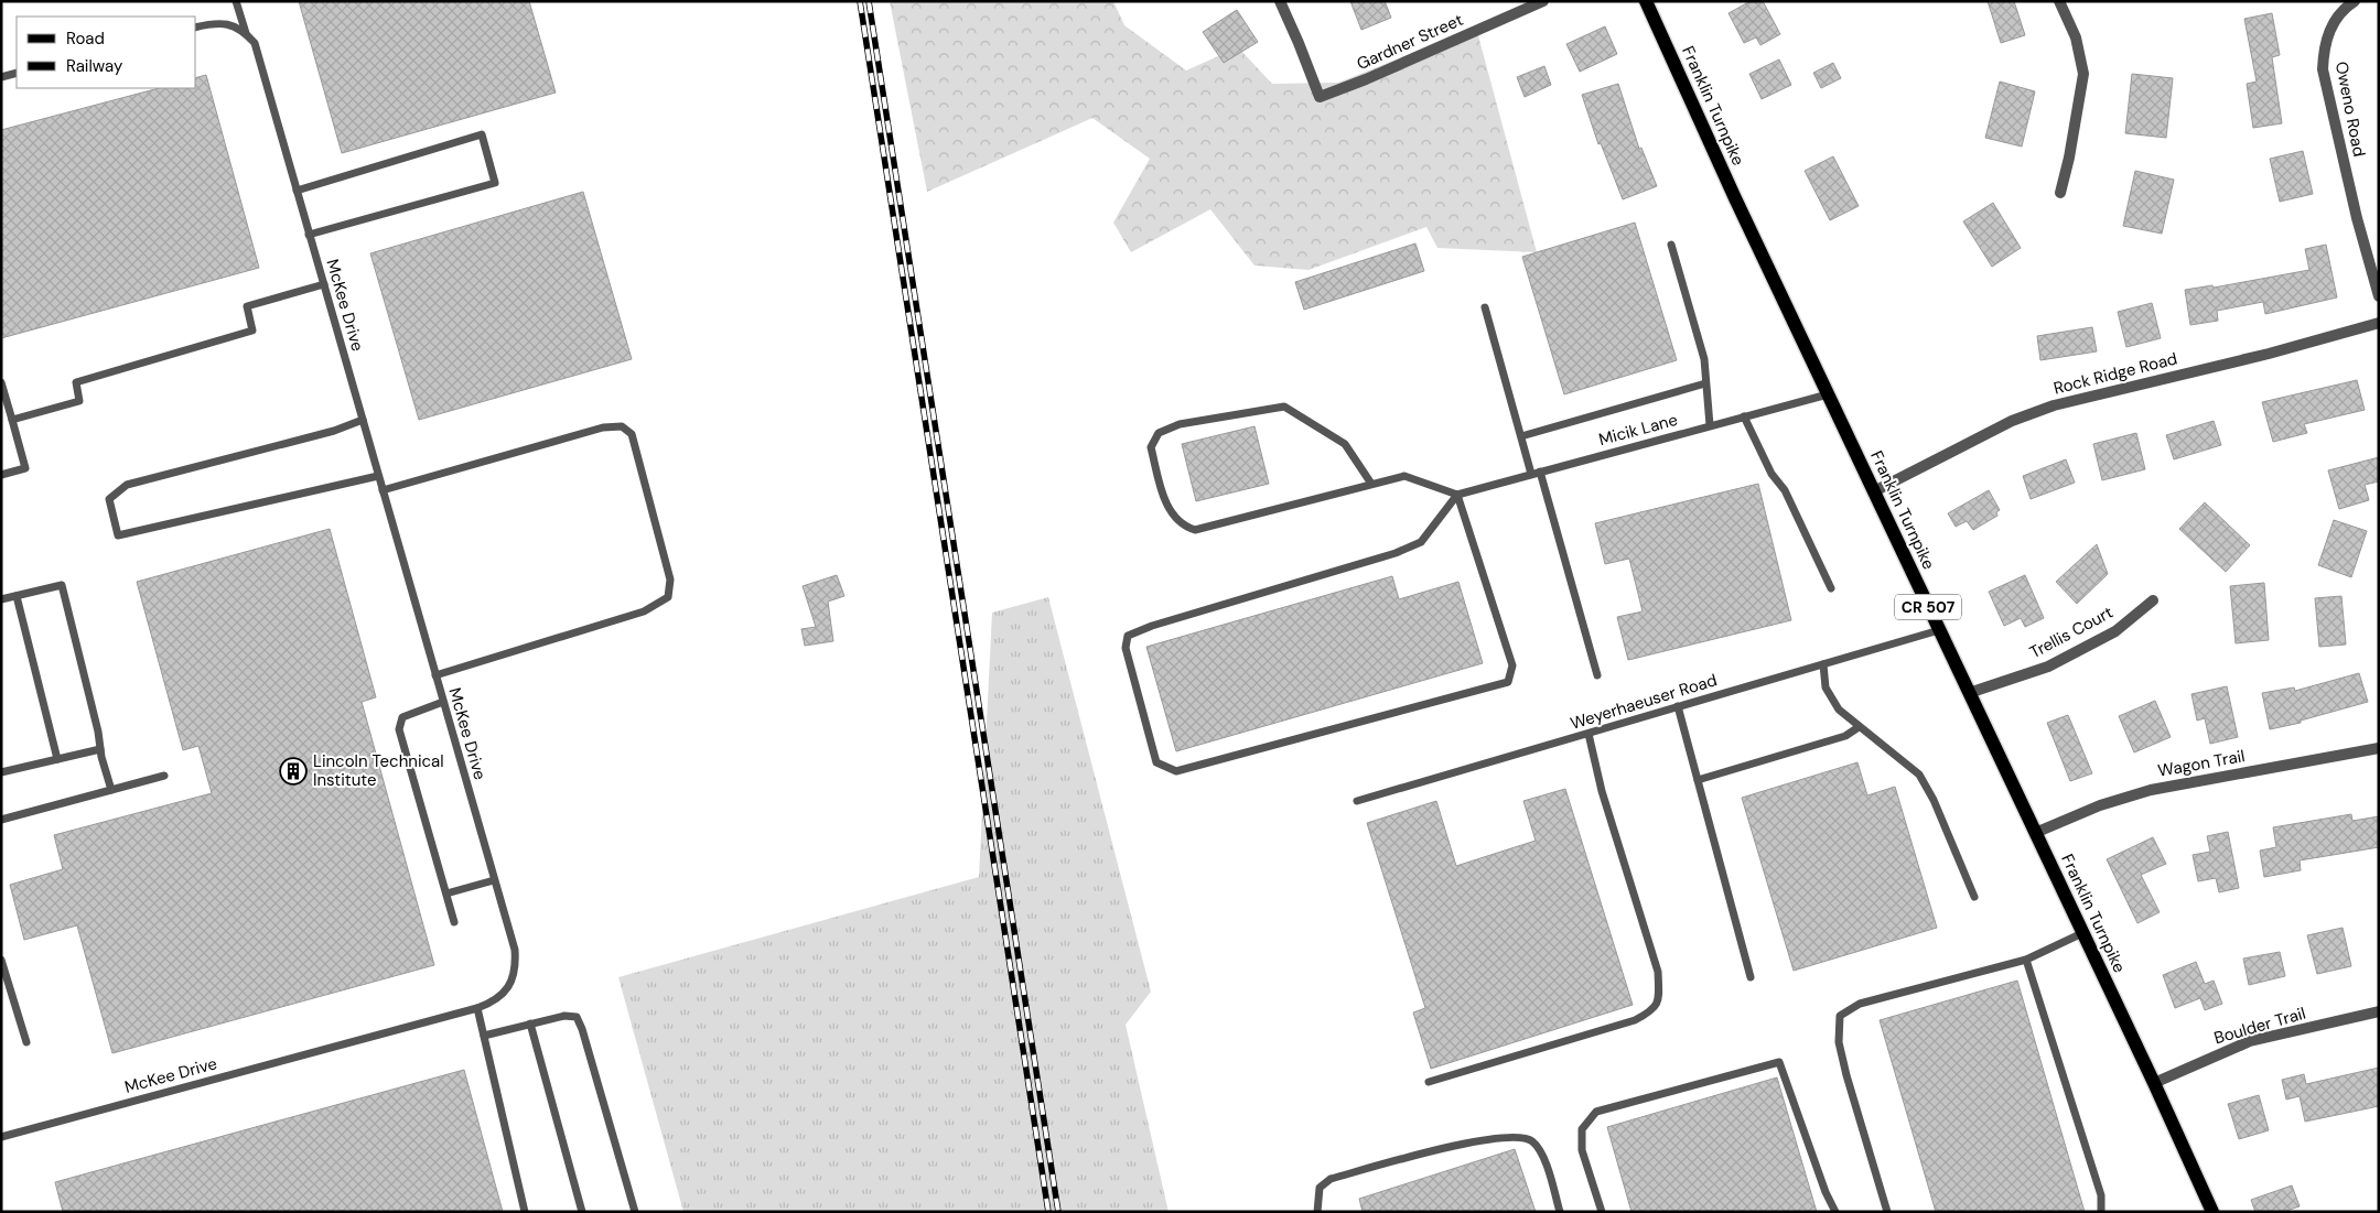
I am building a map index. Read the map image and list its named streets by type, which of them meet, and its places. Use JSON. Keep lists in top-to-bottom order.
{
  "streets": {
    "main road": ["Franklin Turnpike", "CR 507"],
    "street": [
      "Gardner Street",
      "Oweno Road",
      "Rock Ridge Road",
      "Trellis Court",
      "Wagon Trail",
      "Boulder Trail"
    ],
    "lane": ["McKee Drive", "Micik Lane", "Weyerhaeuser Road"]
  },
  "crossings": [
    ["Franklin Turnpike", "Rock Ridge Road"],
    ["Franklin Turnpike", "Micik Lane"],
    ["Franklin Turnpike", "Trellis Court"],
    ["Franklin Turnpike", "Weyerhaeuser Road"],
    ["Franklin Turnpike", "Wagon Trail"],
    ["Franklin Turnpike", "Boulder Trail"]
  ],
  "places": {
    "building": ["Lincoln Technical Institute"]
  },
  "legend": ["Road", "Railway"]
}
